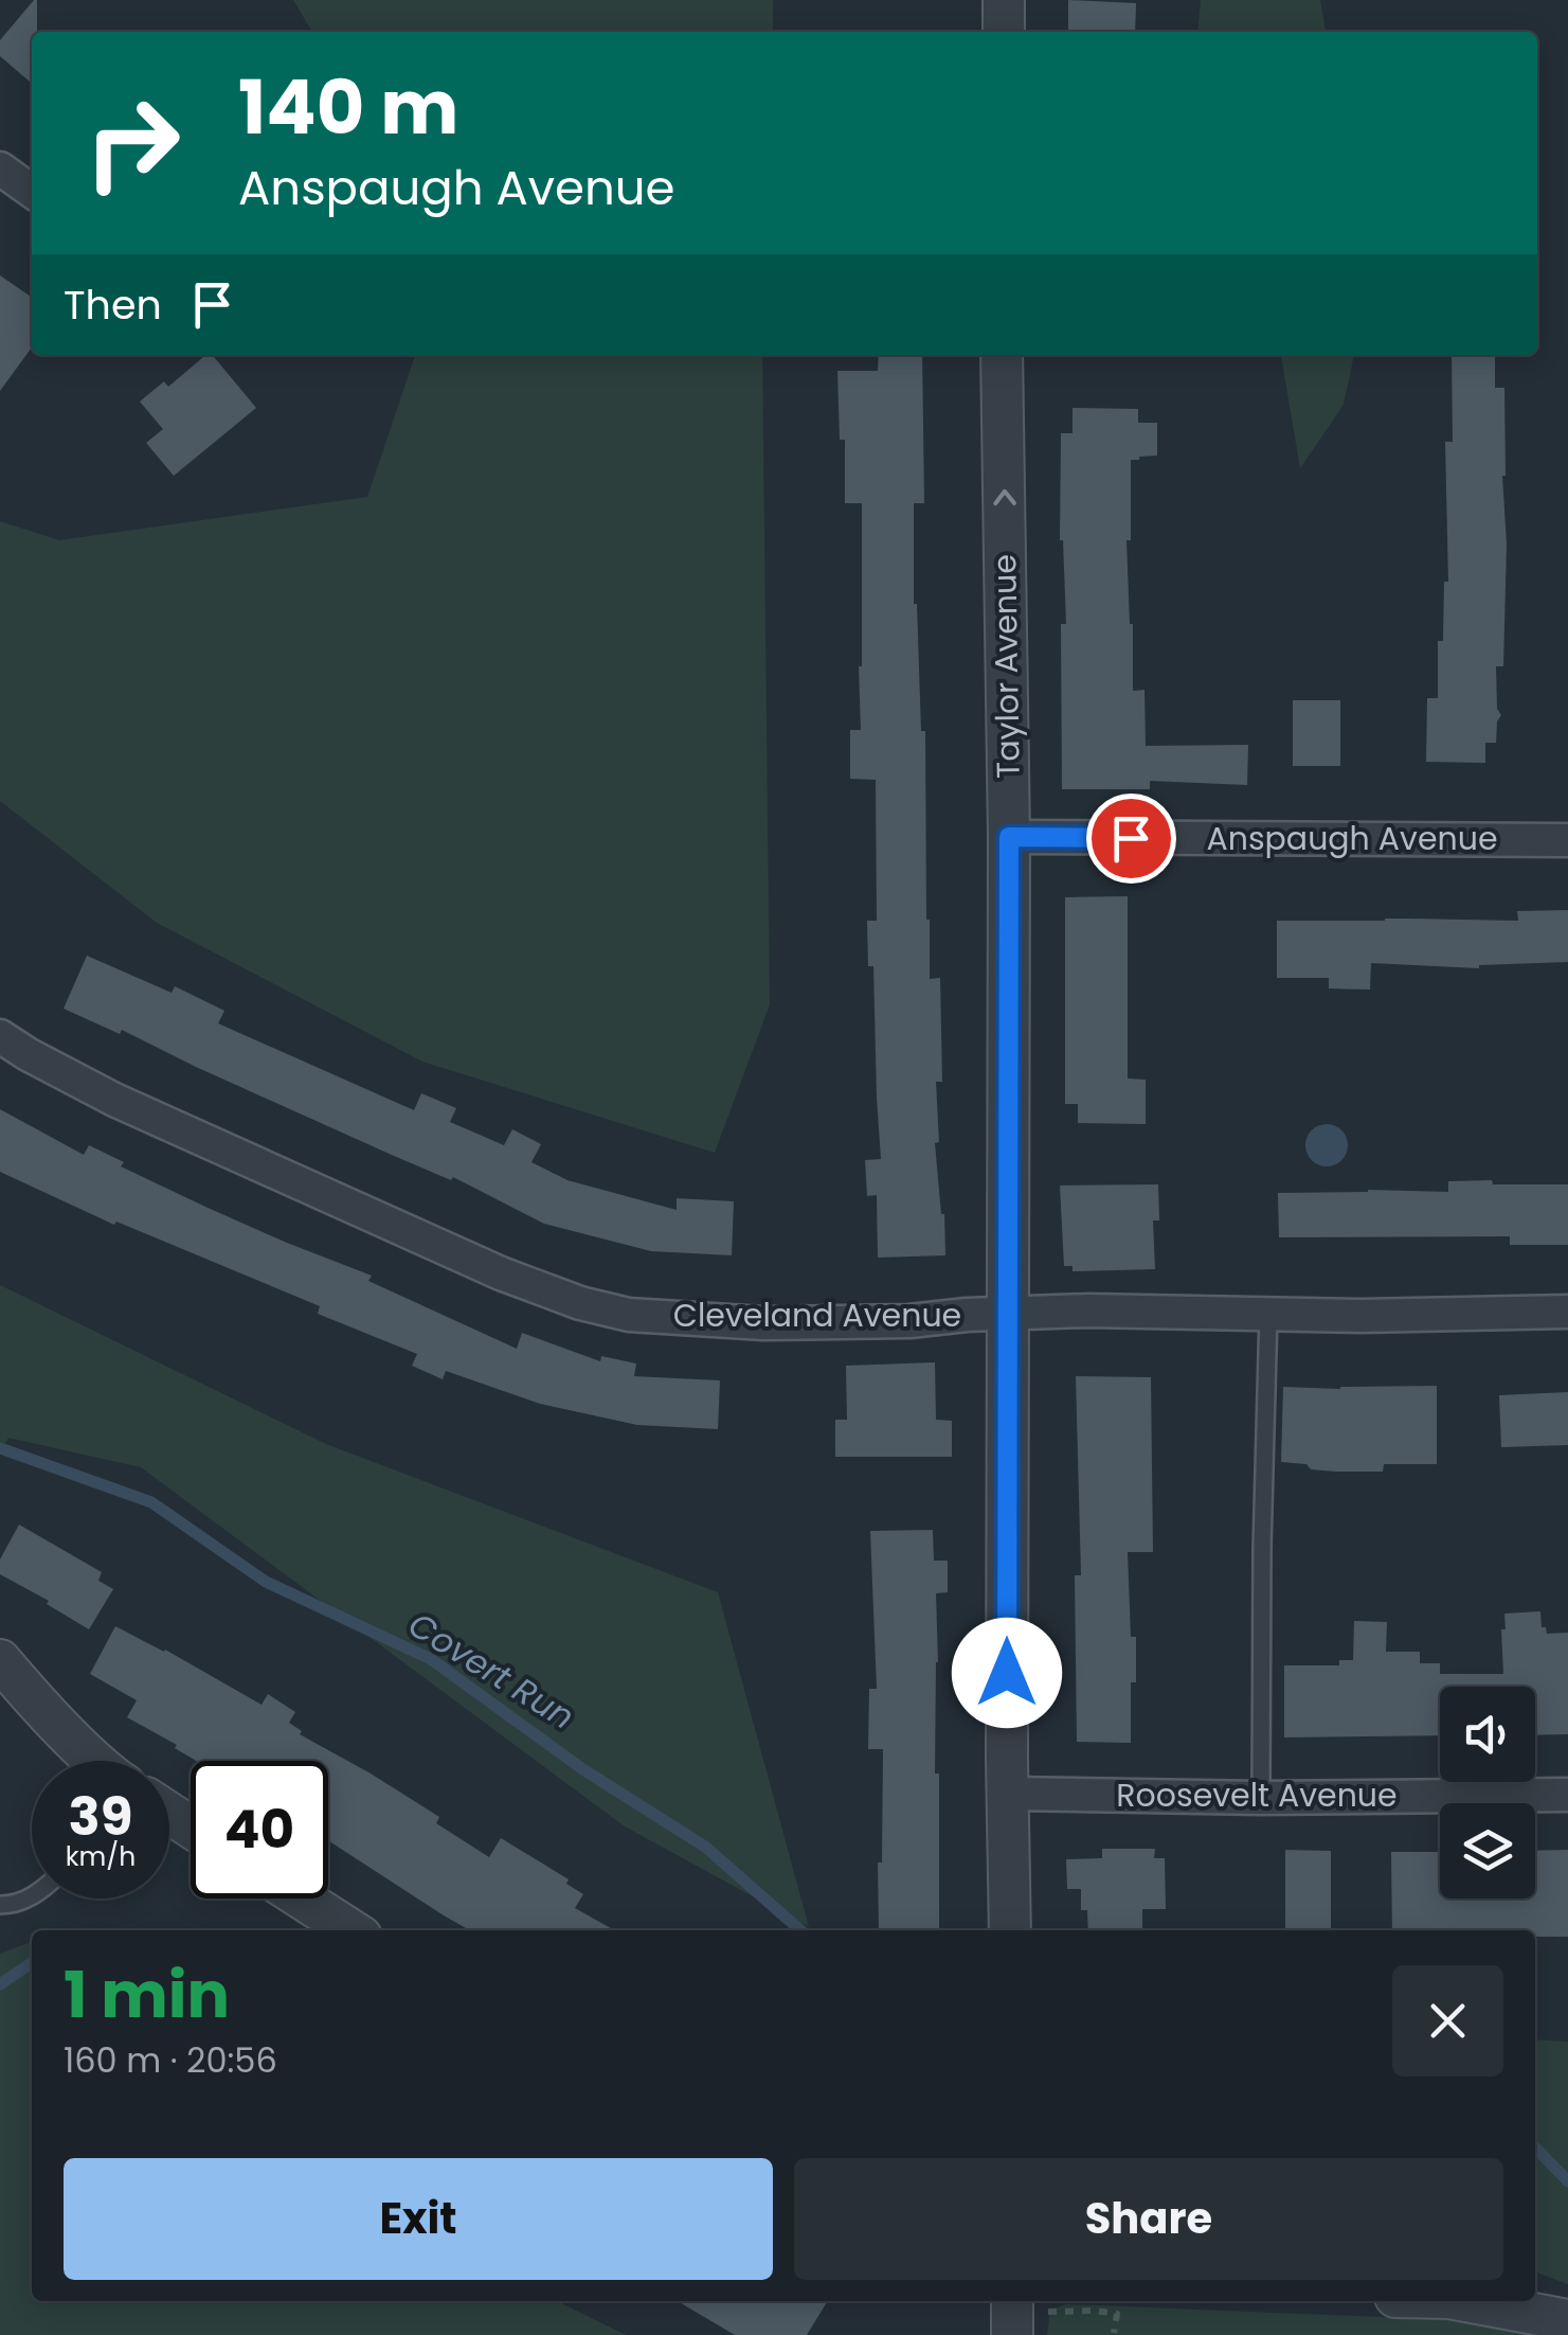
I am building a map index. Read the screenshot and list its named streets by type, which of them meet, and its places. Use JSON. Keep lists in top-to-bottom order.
{
  "streets": {
    "street": [
      "Taylor Avenue",
      "Anspaugh Avenue",
      "Cleveland Avenue",
      "Roosevelt Avenue"
    ]
  },
  "crossings": [
    ["Taylor Avenue", "Anspaugh Avenue"],
    ["Taylor Avenue", "Cleveland Avenue"],
    ["Taylor Avenue", "Roosevelt Avenue"]
  ],
  "water": ["Covert Run"],
  "page": {
    "turn": ["140 m", "Anspaugh Avenue"],
    "then": "Then",
    "speed": "39 km/h",
    "limit": "40",
    "heading": ["1 min", "160 m · 20:56"],
    "buttons": ["Exit", "Share"]
  }
}
